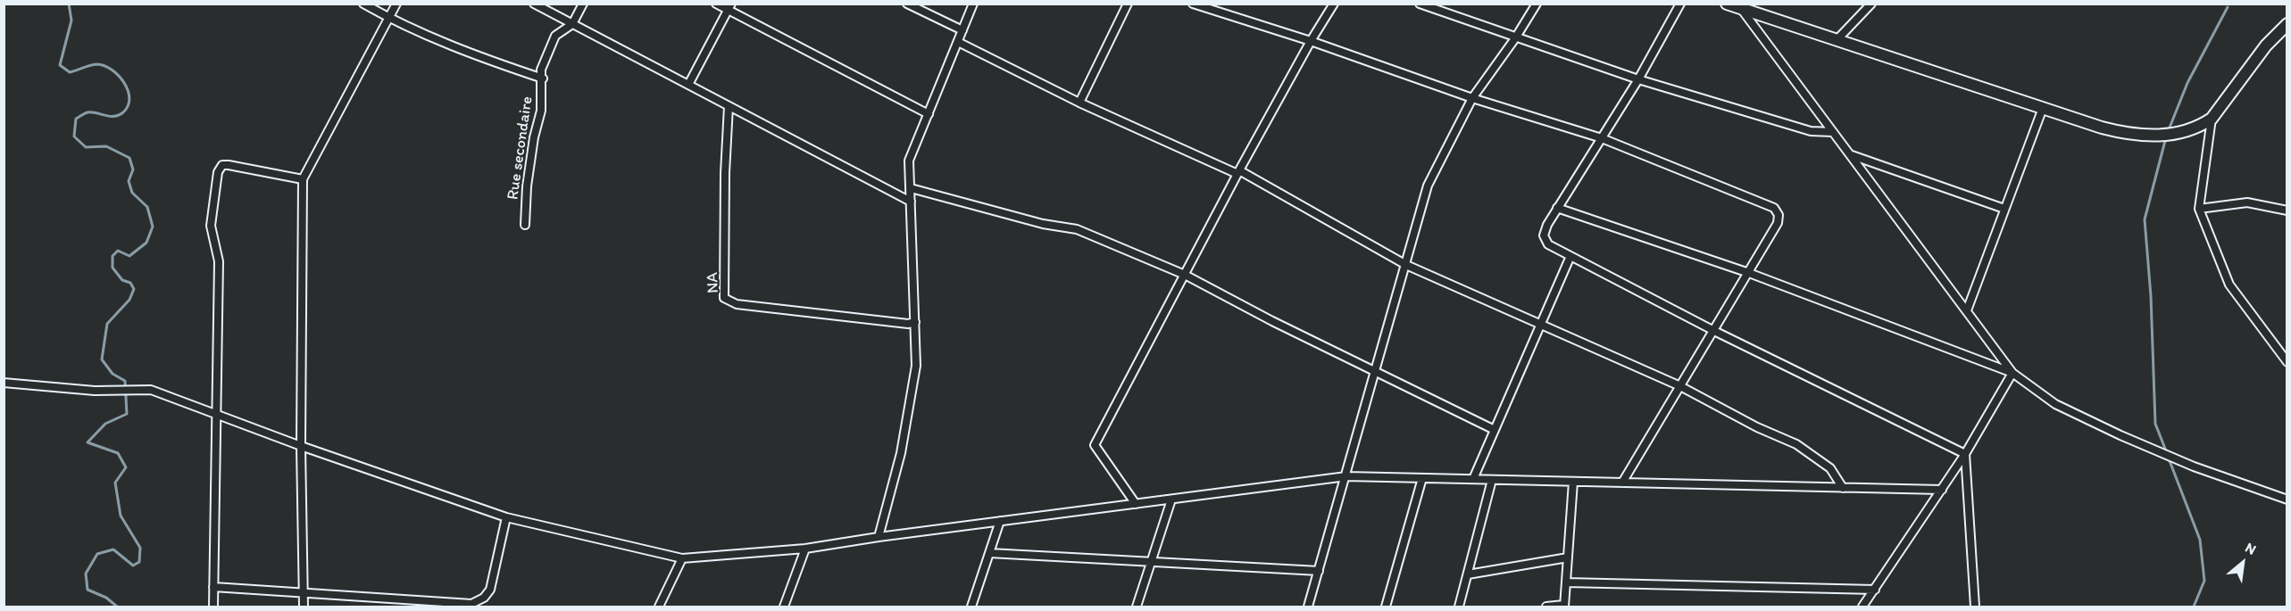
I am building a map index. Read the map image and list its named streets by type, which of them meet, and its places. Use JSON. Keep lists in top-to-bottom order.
{
  "streets": {
    "street": ["Rue secondaire", "NA"]
  },
  "north": "top right"
}
